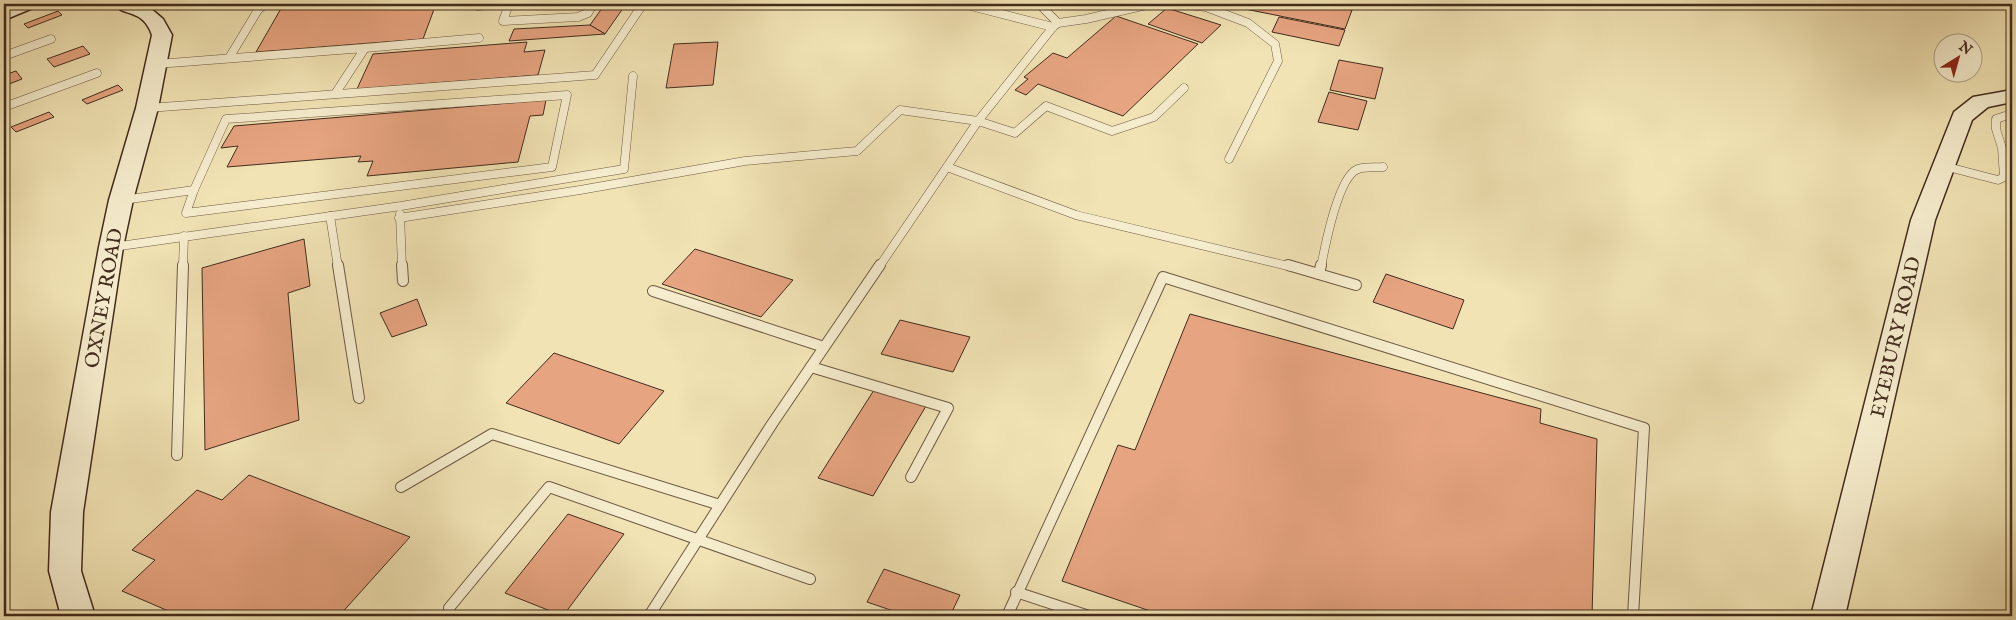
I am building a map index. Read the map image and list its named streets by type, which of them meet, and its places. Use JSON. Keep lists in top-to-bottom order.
{
  "streets": {
    "street": ["OXNEY ROAD", "EYEBURY ROAD"]
  },
  "north": "top right"
}
